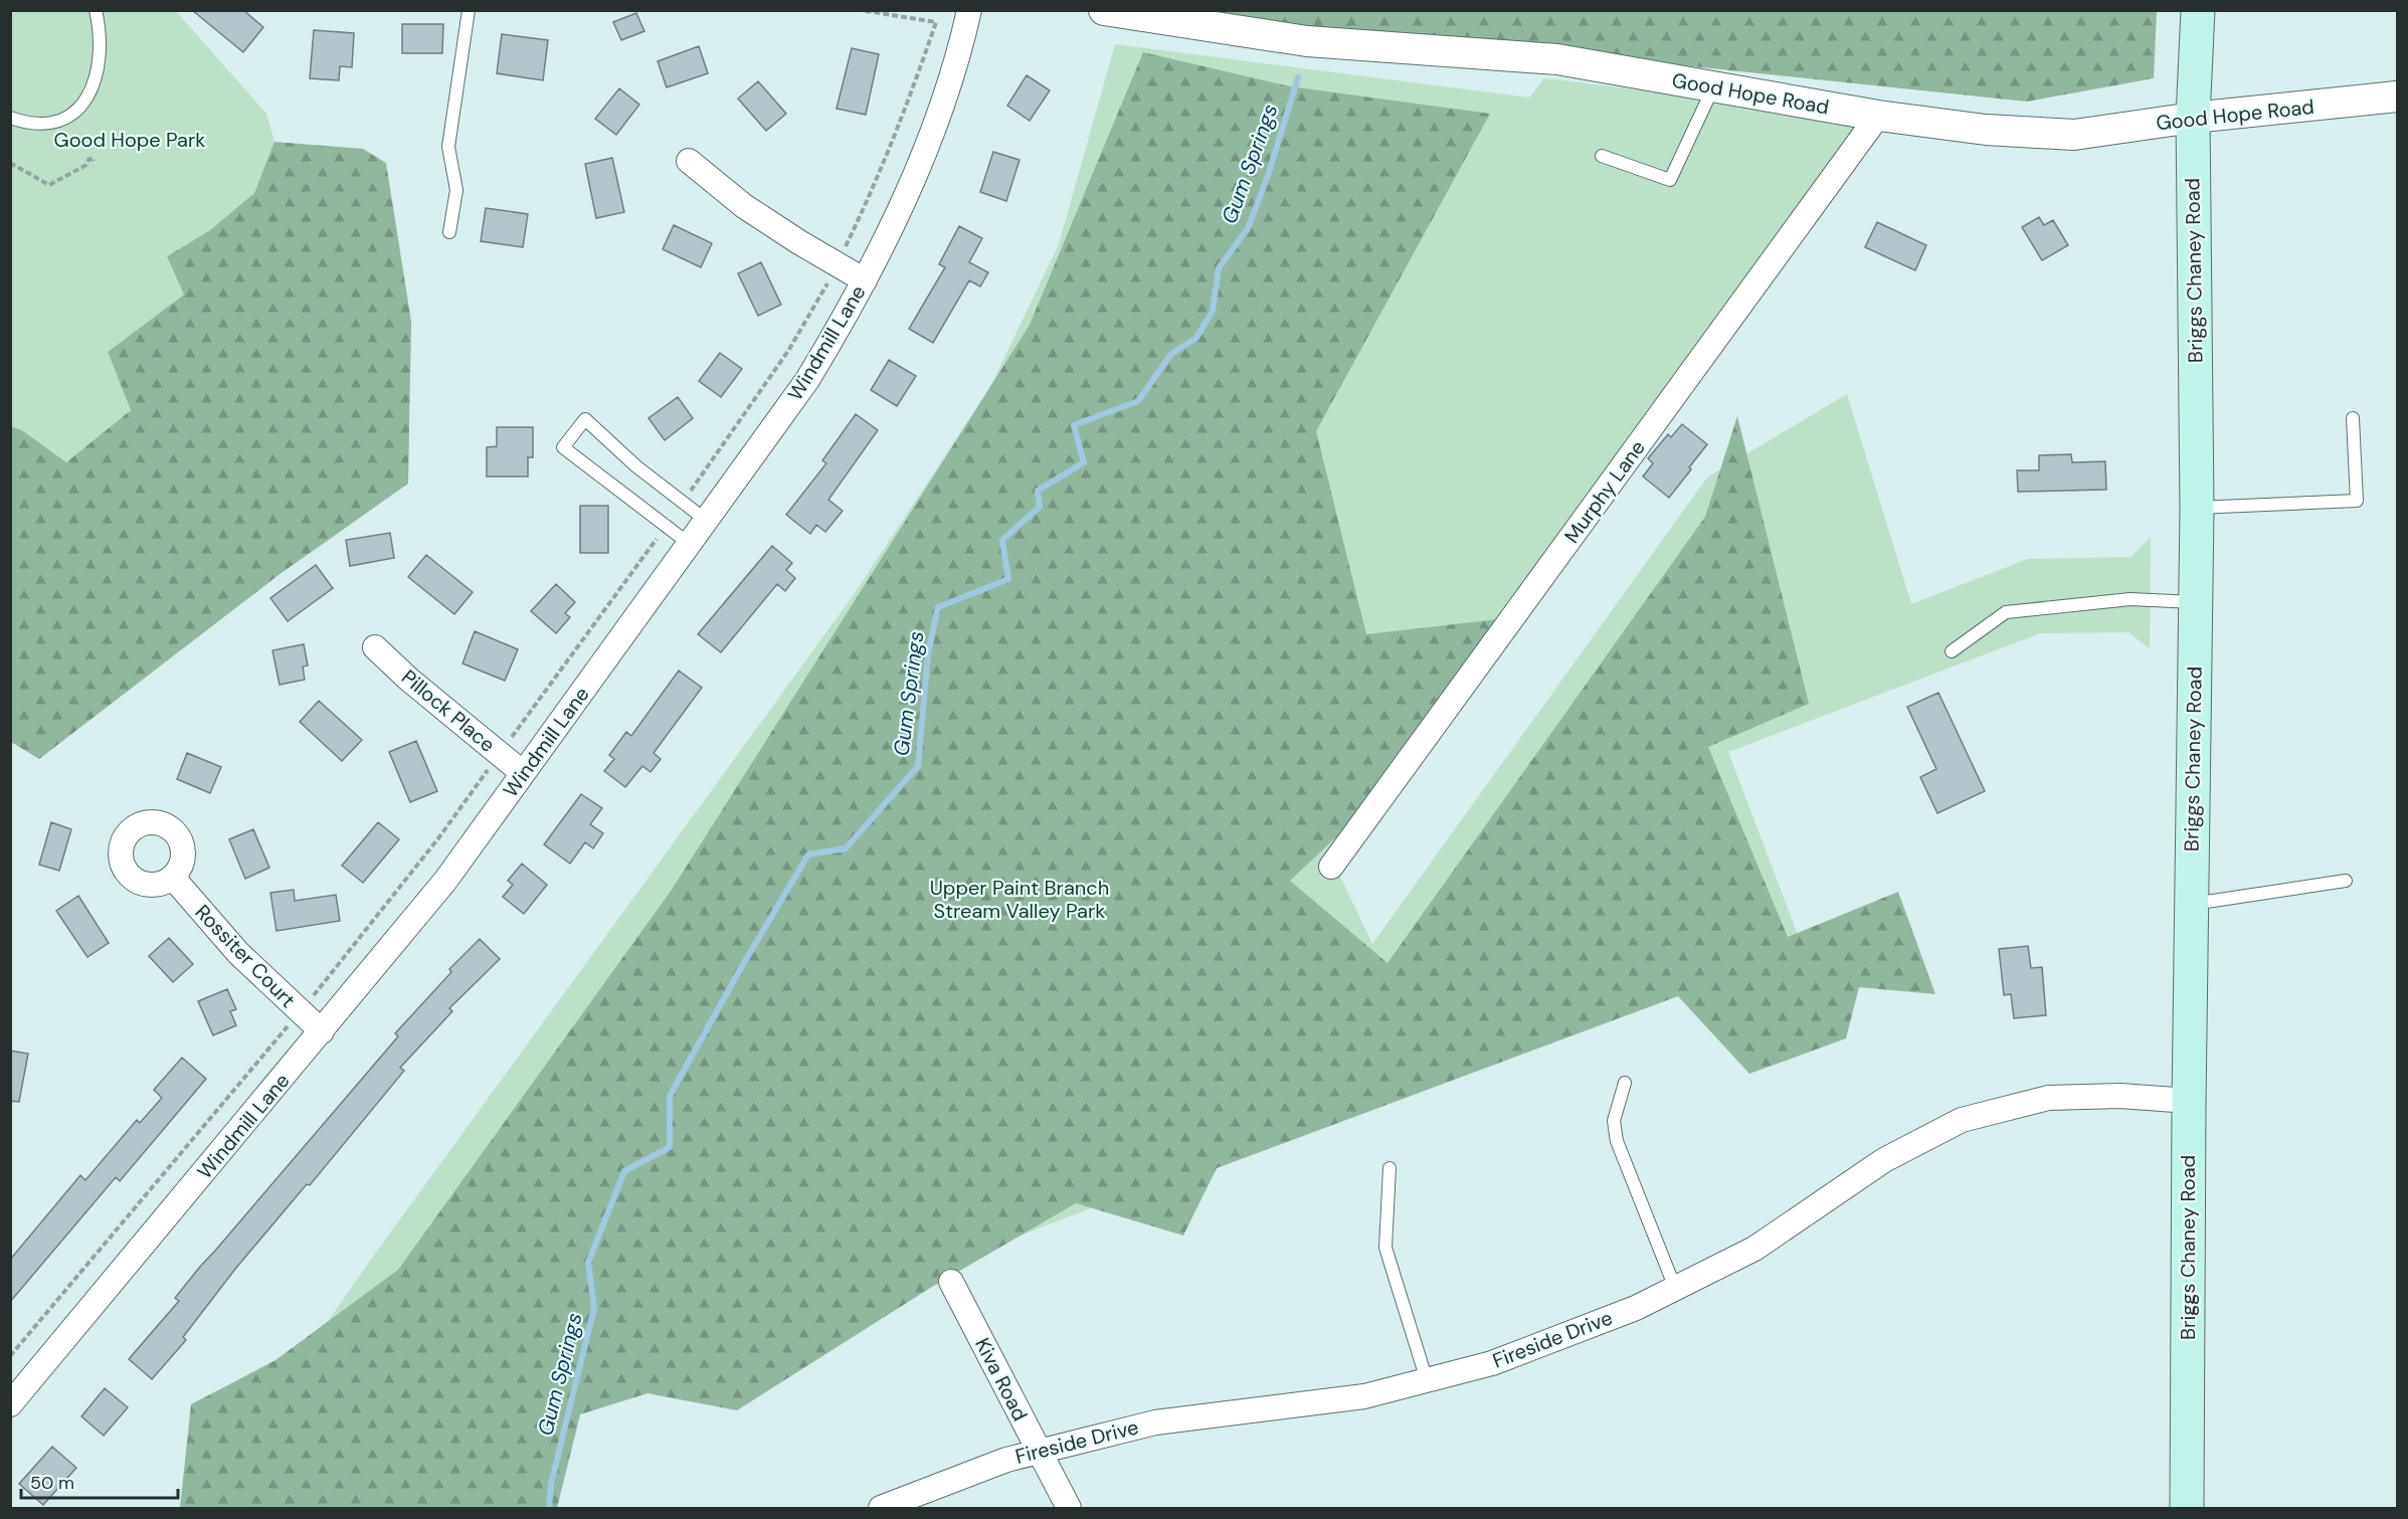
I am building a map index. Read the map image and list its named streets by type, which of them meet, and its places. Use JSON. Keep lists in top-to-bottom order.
{
  "streets": {
    "main road": ["Briggs Chaney Road"],
    "street": [
      "Good Hope Road",
      "Windmill Lane",
      "Murphy Lane",
      "Pillock Place",
      "Rossiter Court",
      "Fireside Drive",
      "Kiva Road"
    ]
  },
  "crossings": [
    ["Good Hope Road", "Briggs Chaney Road"],
    ["Good Hope Road", "Murphy Lane"],
    ["Briggs Chaney Road", "Fireside Drive"],
    ["Windmill Lane", "Pillock Place"],
    ["Windmill Lane", "Rossiter Court"],
    ["Fireside Drive", "Kiva Road"]
  ],
  "water": ["Gum Springs"],
  "parks": ["Good Hope Park", "Upper Paint Branch Stream Valley Park"],
  "scale_bar": "50 m"
}
